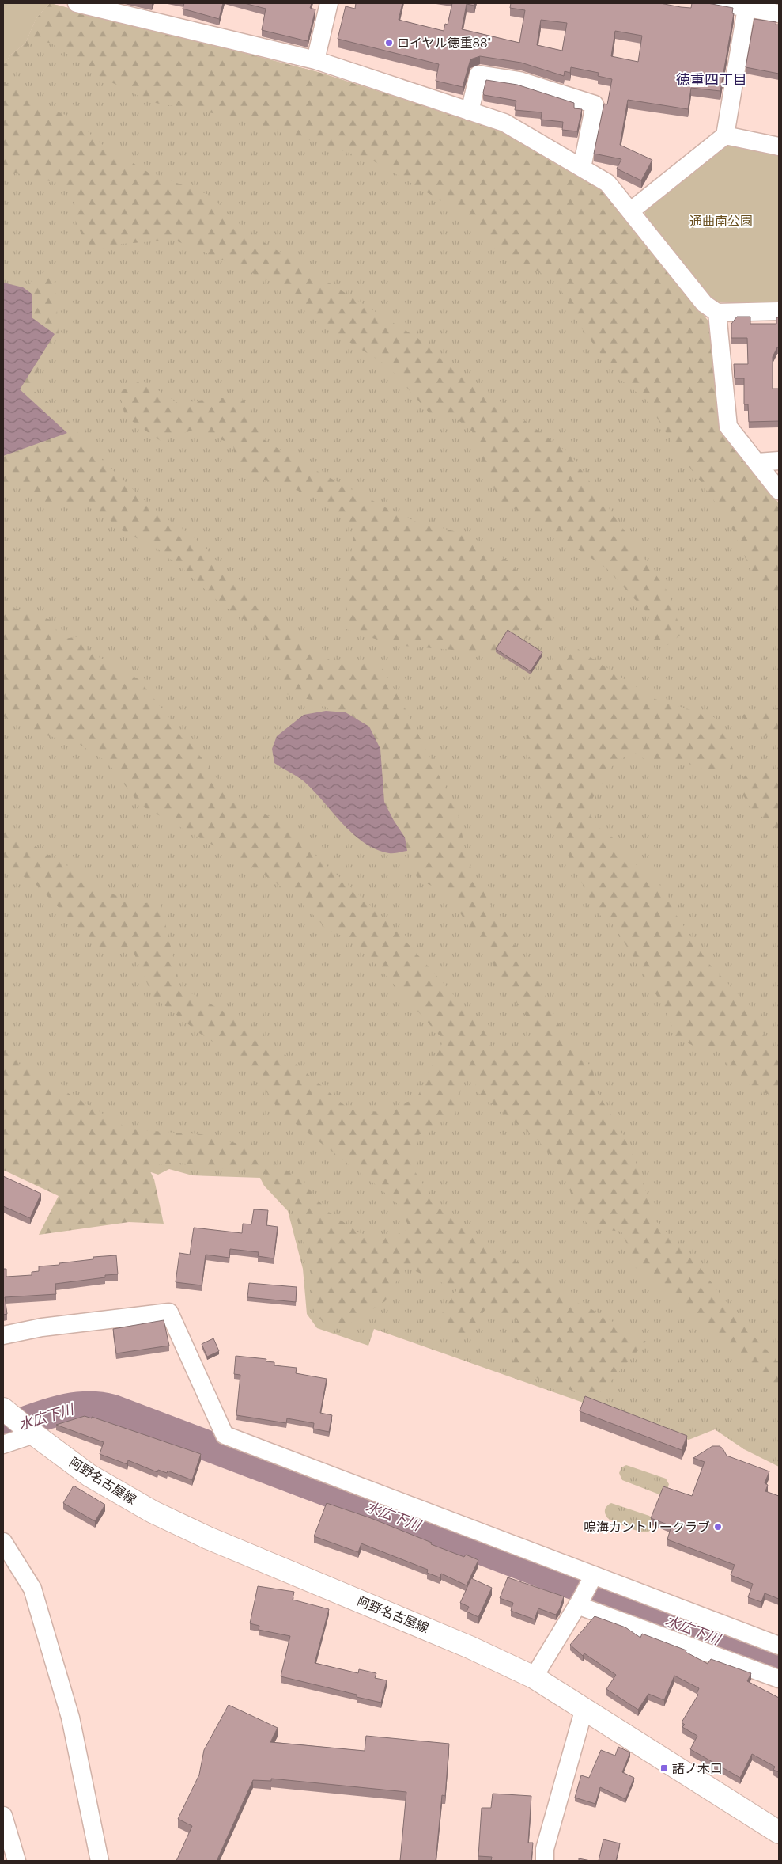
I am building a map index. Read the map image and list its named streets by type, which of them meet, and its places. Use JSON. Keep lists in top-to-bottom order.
{
  "streets": {
    "main road": ["阿野名古屋線"]
  },
  "districts": ["徳重四丁目"],
  "water": ["水広下川"],
  "parks": ["通曲南公園"],
  "places": {
    "other": ["ロイヤル徳重88\"", "鳴海カントリークラブ"],
    "transit": ["諸ノ木口"]
  }
}
